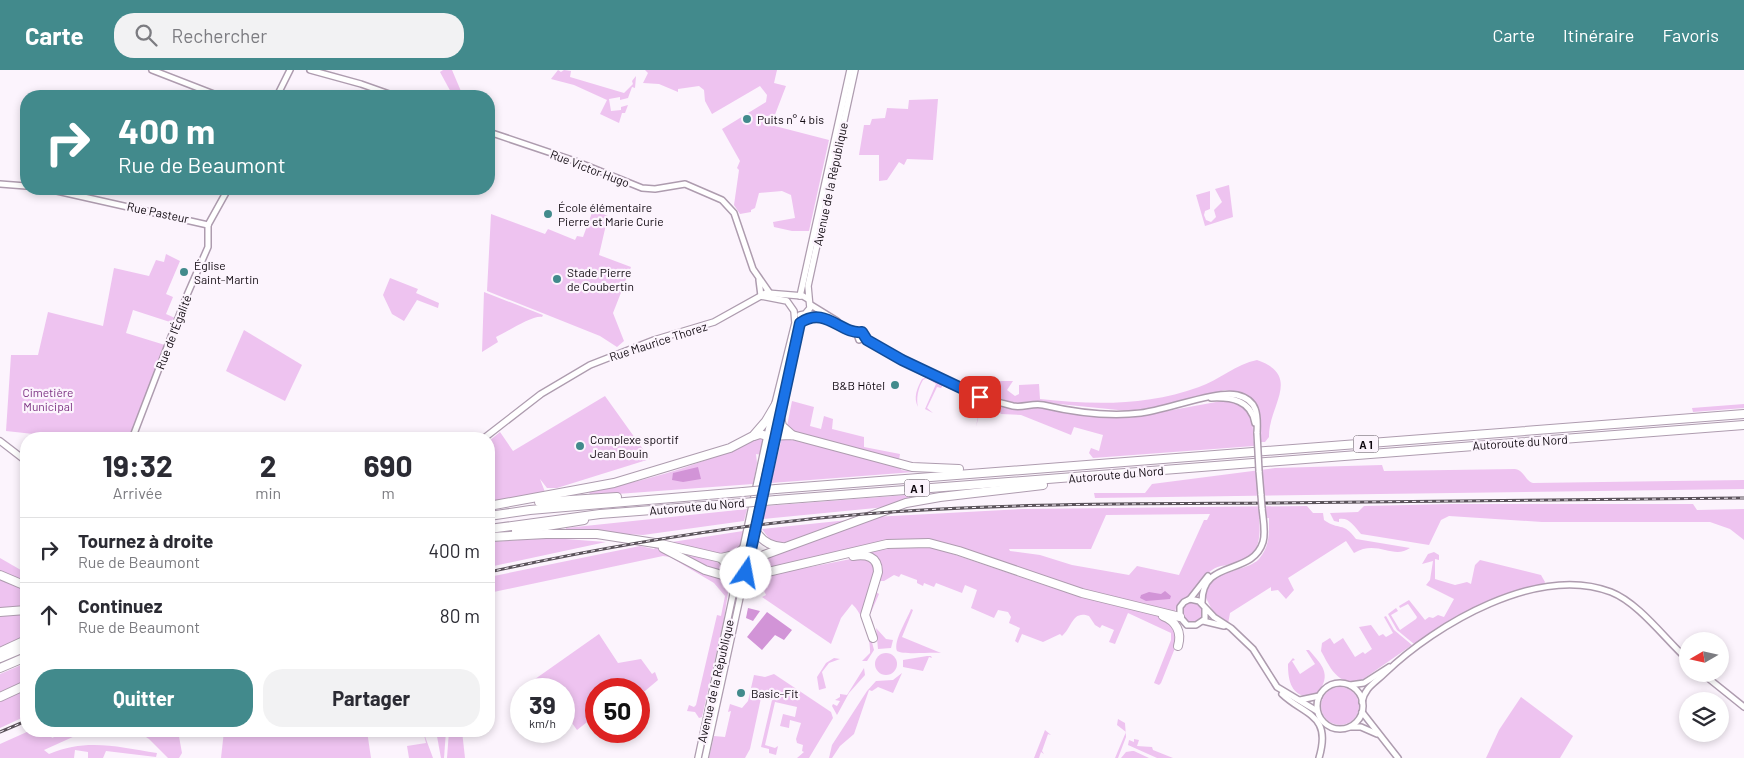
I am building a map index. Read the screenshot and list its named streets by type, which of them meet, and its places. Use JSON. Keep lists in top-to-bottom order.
{
  "streets": {
    "highway": ["Autoroute du Nord", "A 1"],
    "main road": ["Avenue de la République", "Rue Maurice Thorez"],
    "street": ["Rue Victor Hugo", "Rue Pasteur", "Rue de l'Égalité"]
  },
  "crossings": [
    ["Rue Victor Hugo", "Rue Maurice Thorez"],
    ["Rue Pasteur", "Rue de l'Égalité"]
  ],
  "parks": ["Cimetière Municipal"],
  "places": [
    "Puits n° 4 bis",
    "École élémentaire Pierre et Marie Curie",
    "Église Saint-Martin",
    "Stade Pierre de Coubertin",
    "B&B Hôtel",
    "Complexe sportif Jean Bouin",
    "Basic-Fit"
  ],
  "north": "left",
  "page": {
    "header": "Carte",
    "search": "Rechercher",
    "nav": ["Carte", "Itinéraire", "Favoris"],
    "turn": ["400 m", "Rue de Beaumont"],
    "eta": [
      "19:32",
      "Arrivée",
      "2",
      "min",
      "690",
      "m"
    ],
    "list": [
      {
        "name": "Tournez à droite",
        "note": "Rue de Beaumont",
        "value": "400 m"
      },
      {
        "name": "Continuez",
        "note": "Rue de Beaumont",
        "value": "80 m"
      }
    ],
    "buttons": ["Quitter", "Partager"],
    "speed": "39 km/h",
    "limit": "50"
  }
}
